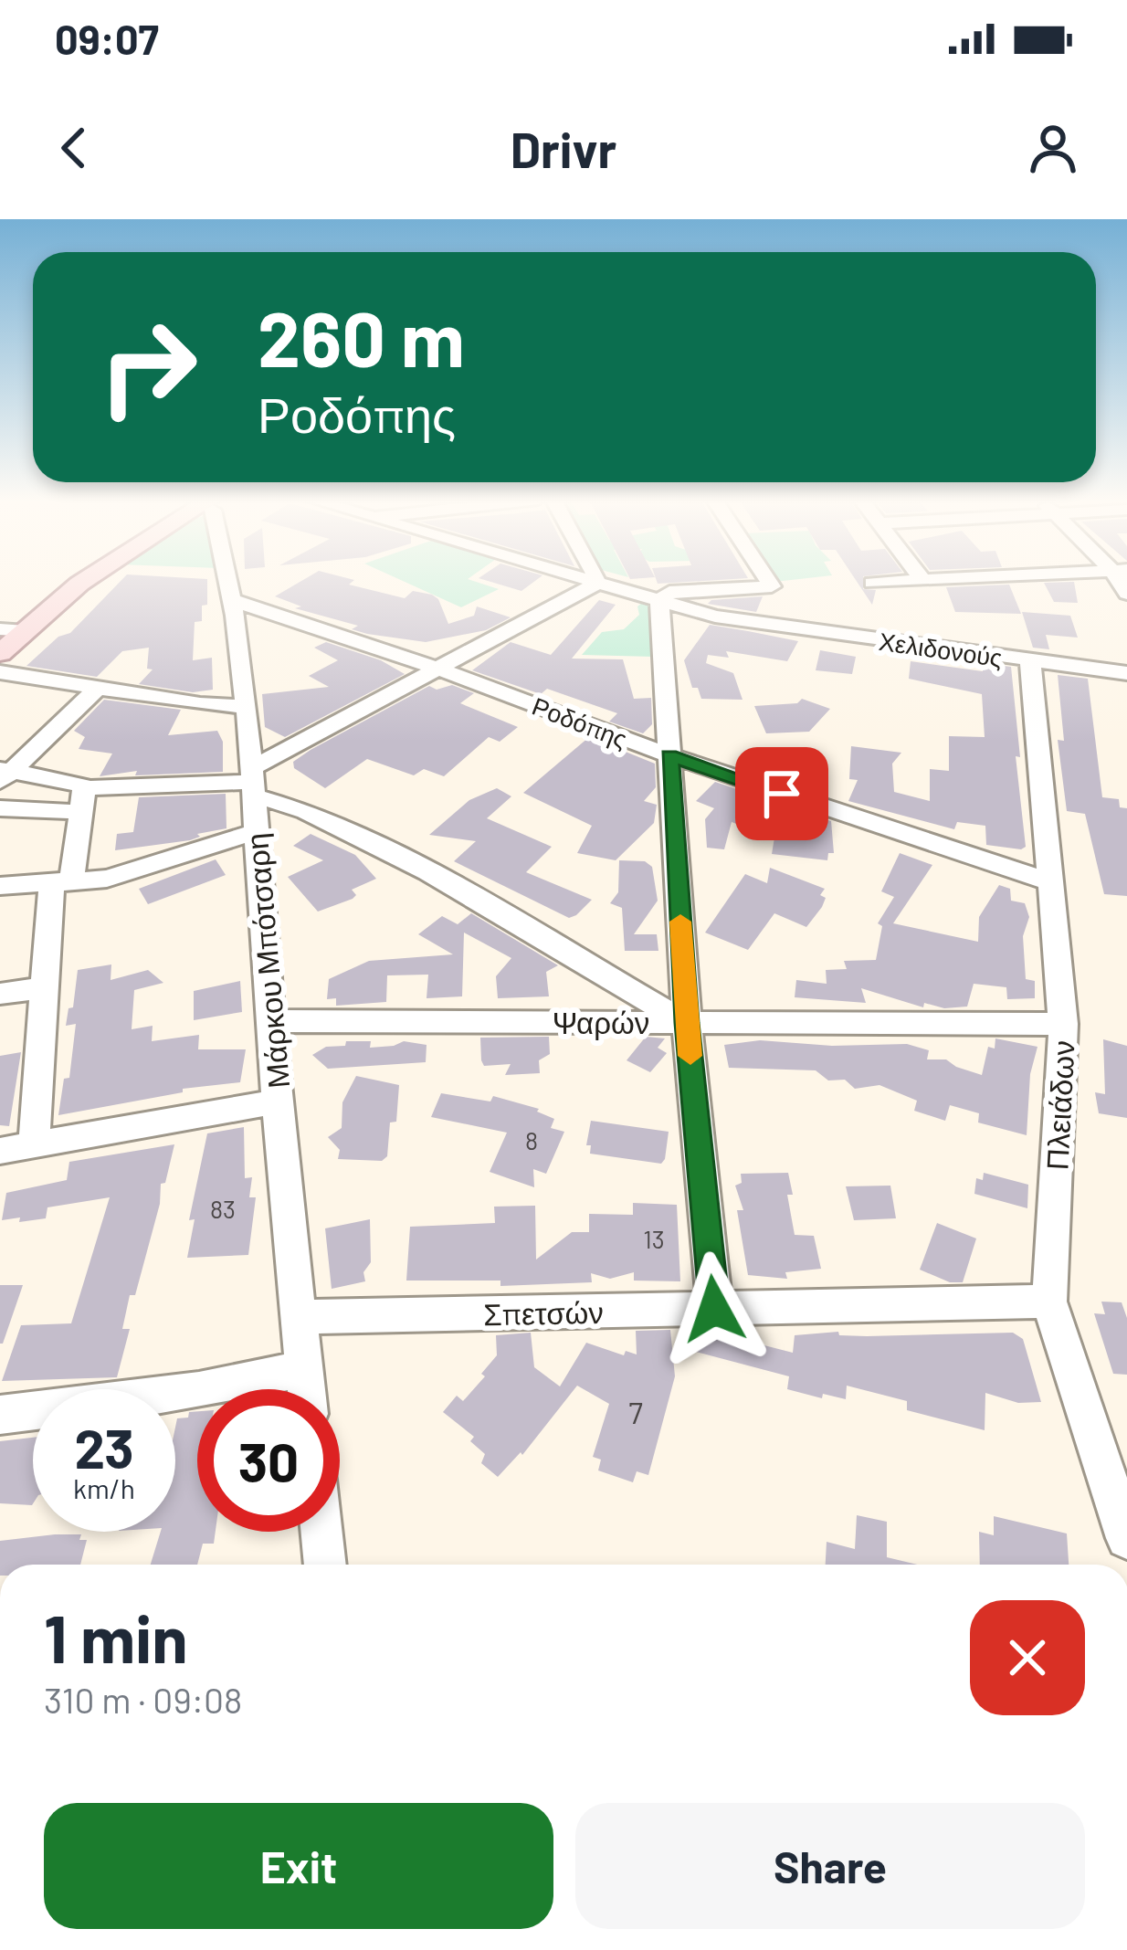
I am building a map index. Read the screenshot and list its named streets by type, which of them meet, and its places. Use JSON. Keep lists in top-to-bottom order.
{
  "streets": {
    "street": [
      "Χελιδονούς",
      "Ροδόπης",
      "Μάρκου Μπότσαρη",
      "Ψαρών",
      "Πλειάδων",
      "Σπετσών"
    ]
  },
  "crossings": [
    ["Χελιδονούς", "Πλειάδων"],
    ["Ροδόπης", "Μάρκου Μπότσαρη"],
    ["Ροδόπης", "Πλειάδων"],
    ["Μάρκου Μπότσαρη", "Ψαρών"],
    ["Μάρκου Μπότσαρη", "Σπετσών"],
    ["Ψαρών", "Πλειάδων"],
    ["Πλειάδων", "Σπετσών"]
  ],
  "house_numbers": [
    "8",
    "83",
    "13",
    "7"
  ],
  "page": {
    "status": "09:07",
    "header": "Drivr",
    "turn": ["260 m", "Ροδόπης"],
    "speed": "23 km/h",
    "limit": "30",
    "heading": ["1 min", "310 m · 09:08"],
    "buttons": ["Exit", "Share"]
  }
}
